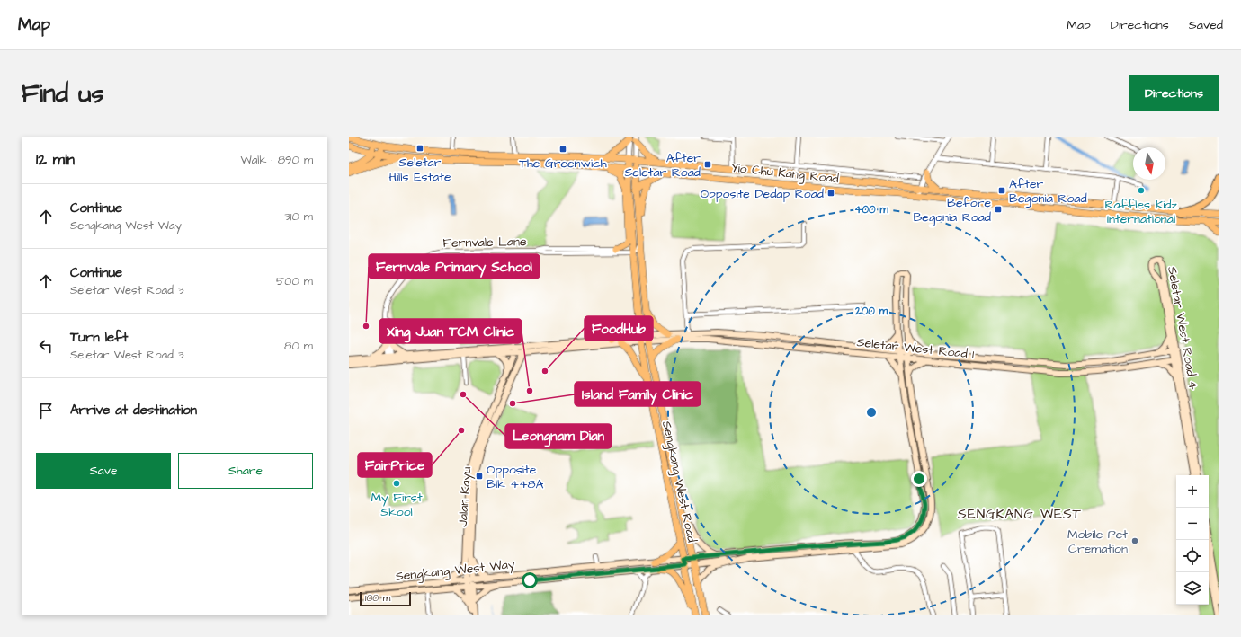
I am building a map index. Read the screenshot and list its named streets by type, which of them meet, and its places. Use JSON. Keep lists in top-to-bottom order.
{
  "streets": {
    "main road": [
      "Yio Chu Kang Road",
      "Seletar West Road 4",
      "Seletar West Road 1",
      "Sengkang West Road",
      "Jalan Kayu",
      "Sengkang West Way"
    ],
    "street": ["Fernvale Lane"]
  },
  "crossings": [
    ["Yio Chu Kang Road", "Sengkang West Road"],
    ["Fernvale Lane", "Sengkang West Road"],
    ["Seletar West Road 4", "Seletar West Road 1"],
    ["Seletar West Road 1", "Sengkang West Road"],
    ["Sengkang West Road", "Sengkang West Way"],
    ["Jalan Kayu", "Sengkang West Way"]
  ],
  "districts": ["SENGKANG WEST"],
  "places": {
    "transit": [
      "Seletar Hills Estate",
      "The Greenwich",
      "After Seletar Road",
      "After Begonia Road",
      "Opposite Dedap Road",
      "Before Begonia Road",
      "Opposite Blk 448A"
    ],
    "other": [
      "Raffles Kidz International",
      "Fernvale Primary School",
      "FoodHub",
      "Xing Juan TCM Clinic",
      "Leongnam Dian",
      "Island Family Clinic",
      "FairPrice",
      "My First Skool",
      "Mobile Pet Cremation"
    ]
  },
  "scale_bar": "100 m",
  "north": "bottom",
  "page": {
    "header": "Map",
    "nav": ["Map", "Directions", "Saved"],
    "buttons": [
      "Directions",
      ["Save", "Share"]
    ],
    "title": "Find us",
    "heading": ["12 min", "Walk · 890 m"],
    "list": [
      ["Continue", "Sengkang West Way", "310 m"],
      ["Continue", "Seletar West Road 3", "500 m"],
      ["Turn left", "Seletar West Road 3", "80 m"],
      "Arrive at destination"
    ],
    "map_buttons": ["+", "−"],
    "scale": "100 m"
  },
  "rings": ["400 m", "200 m"]
}
